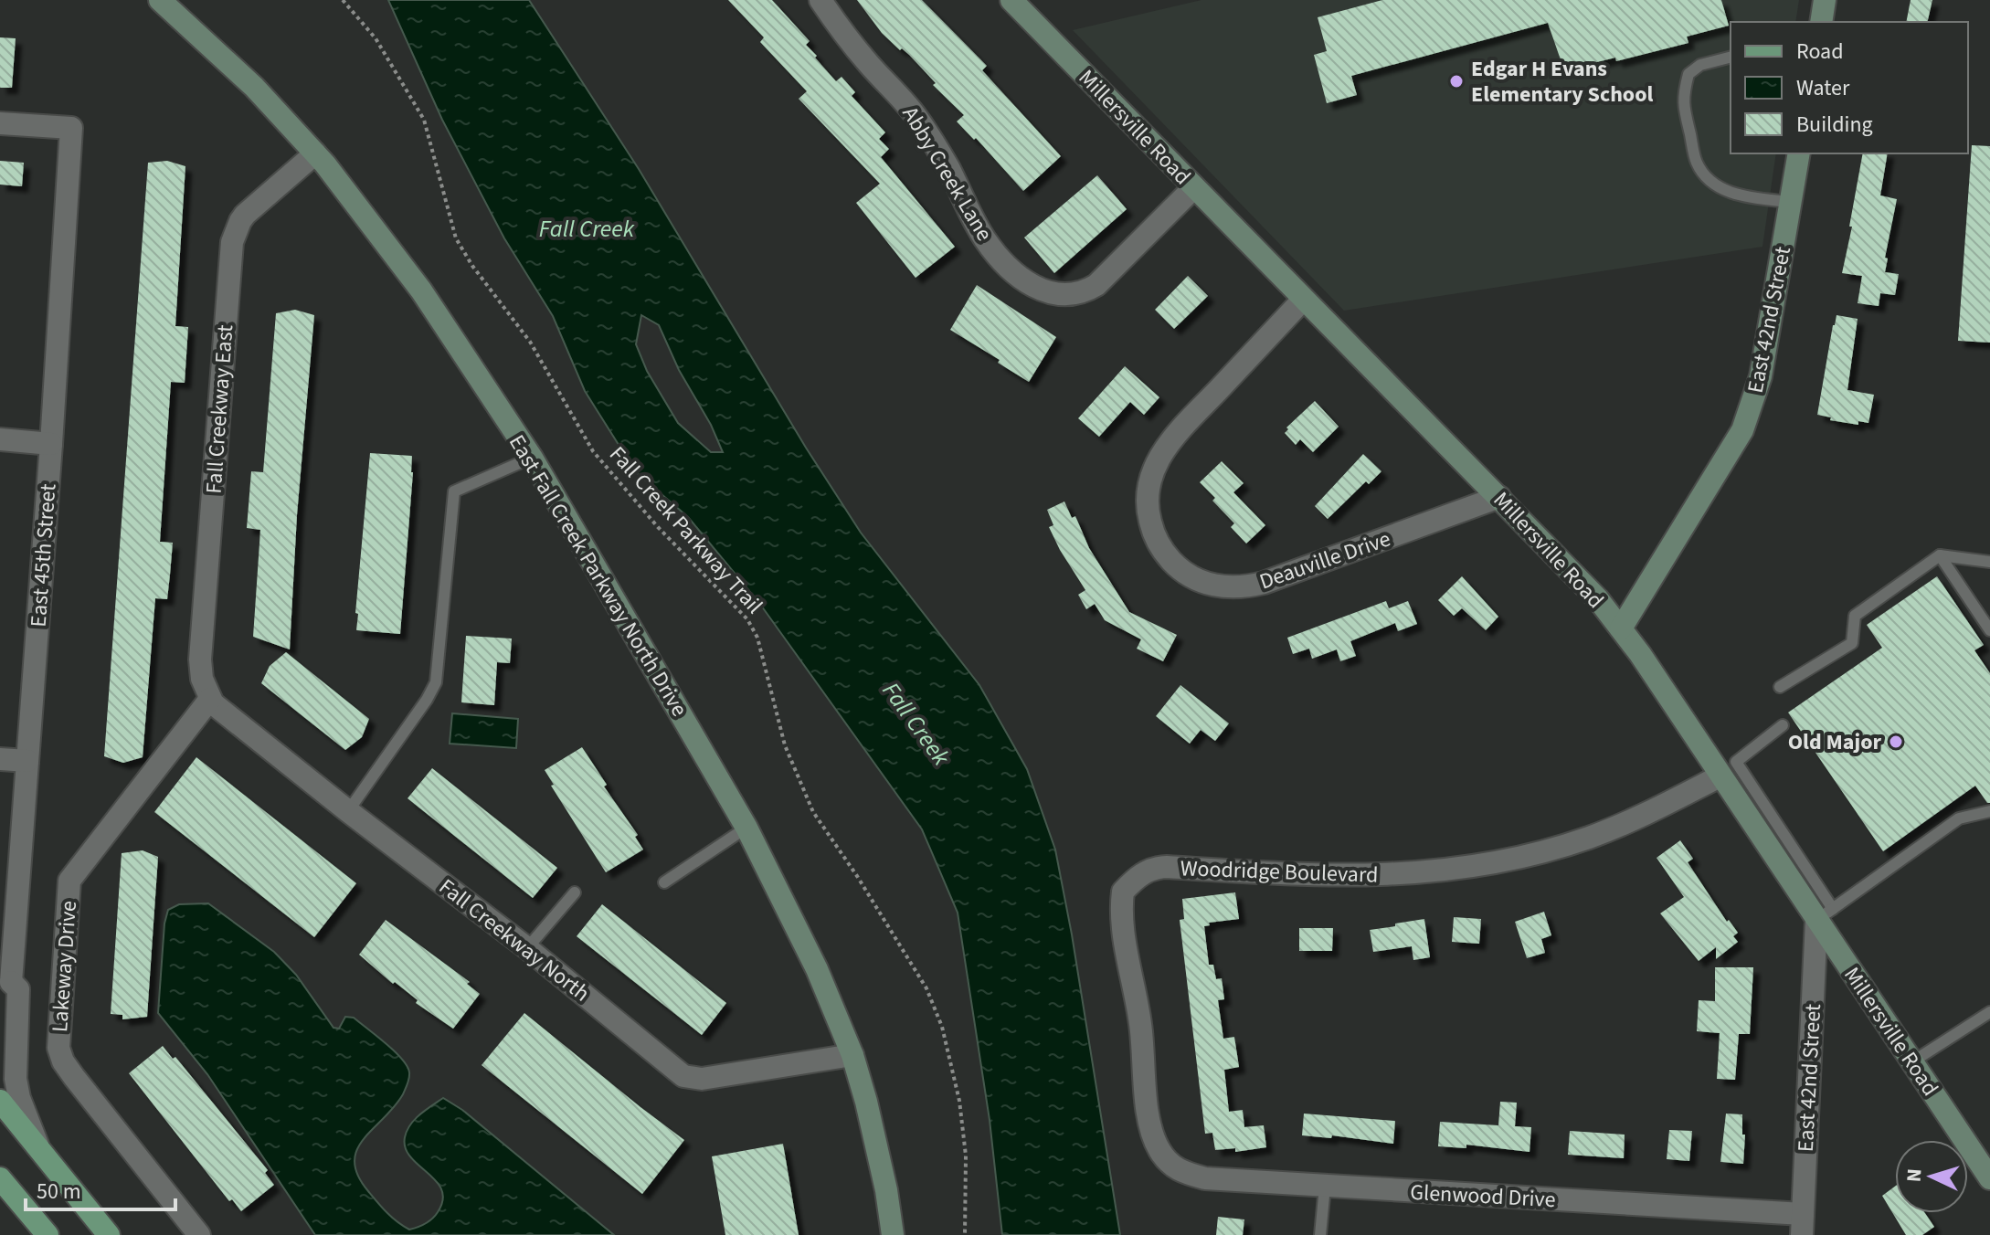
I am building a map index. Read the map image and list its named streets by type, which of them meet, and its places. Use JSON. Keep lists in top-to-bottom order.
{
  "streets": {
    "street": [
      "Millersville Road",
      "Abby Creek Lane",
      "East 42nd Street",
      "Fall Creekway East",
      "East 45th Street",
      "Deauville Drive",
      "East Fall Creek Parkway North Drive",
      "Woodridge Boulevard",
      "Fall Creekway North",
      "Lakeway Drive",
      "Glenwood Drive"
    ],
    "path": ["Fall Creek Parkway Trail"]
  },
  "crossings": [
    ["Millersville Road", "Abby Creek Lane"],
    ["Millersville Road", "East 42nd Street"],
    ["Millersville Road", "Deauville Drive"],
    ["Millersville Road", "Woodridge Boulevard"],
    ["East 42nd Street", "Glenwood Drive"],
    ["Fall Creekway East", "East Fall Creek Parkway North Drive"],
    ["Fall Creekway East", "Fall Creekway North"],
    ["Fall Creekway East", "Lakeway Drive"],
    ["East Fall Creek Parkway North Drive", "Fall Creekway North"],
    ["Woodridge Boulevard", "Glenwood Drive"],
    ["Fall Creekway North", "Lakeway Drive"]
  ],
  "water": ["Fall Creek"],
  "places": ["Edgar H Evans Elementary School", "Old Major"],
  "legend": ["Road", "Water", "Building"],
  "scale_bar": "50 m",
  "north": "left"
}
